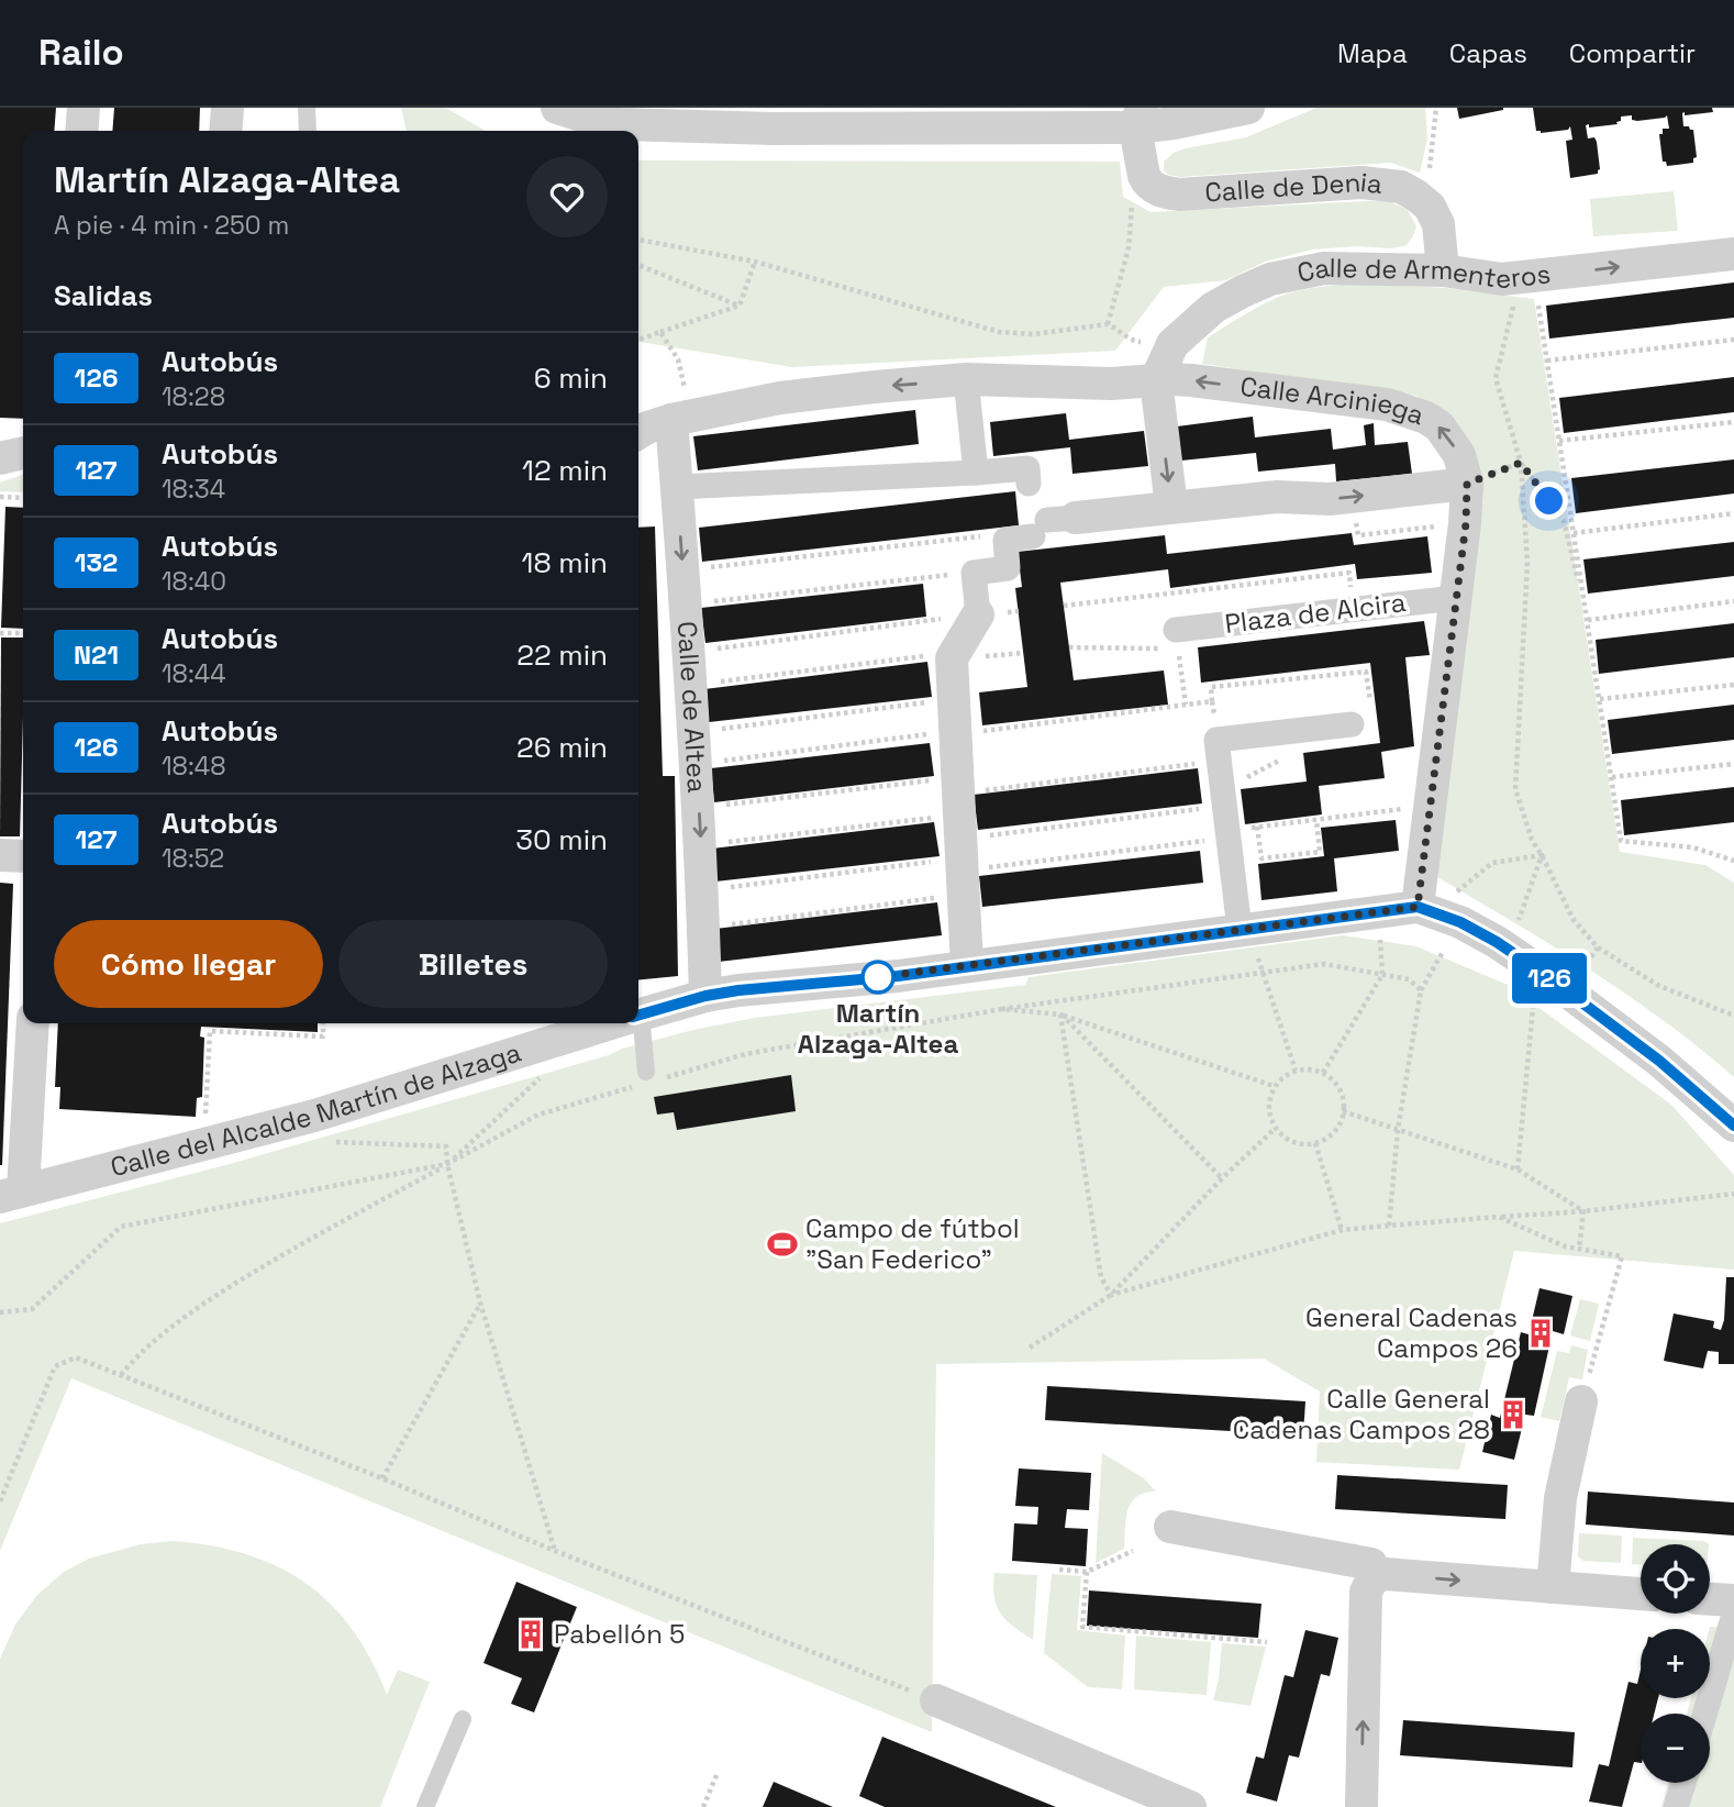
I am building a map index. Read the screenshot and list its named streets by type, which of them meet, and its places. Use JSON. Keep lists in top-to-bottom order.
{
  "streets": {
    "street": [
      "Calle de Denia",
      "Calle de Armenteros",
      "Calle Arciniega",
      "Plaza de Alcira",
      "Calle de Altea",
      "Calle del Alcalde Martín de Alzaga"
    ]
  },
  "crossings": [
    ["Calle de Denia", "Calle de Armenteros"],
    ["Calle de Armenteros", "Calle Arciniega"],
    ["Calle Arciniega", "Plaza de Alcira"],
    ["Calle Arciniega", "Calle de Altea"],
    ["Calle Arciniega", "Calle del Alcalde Martín de Alzaga"],
    ["Calle de Altea", "Calle del Alcalde Martín de Alzaga"]
  ],
  "places": {
    "other": ["Martín Alzaga-Altea"],
    "sports": ["Campo de fútbol \"San Federico\""],
    "building": ["General Cadenas Campos 26", "Calle General Cadenas Campos 28", "Pabellón 5"]
  },
  "lines": ["bus line 126"],
  "page": {
    "header": "Railo",
    "nav": ["Mapa", "Capas", "Compartir"],
    "on_map": "126",
    "heading": [
      ["Martín Alzaga-Altea", "A pie · 4 min · 250 m"],
      "Salidas"
    ],
    "list": [
      {
        "mark": "126",
        "name": "Autobús",
        "note": "18:28",
        "value": "6 min"
      },
      {
        "mark": "127",
        "name": "Autobús",
        "note": "18:34",
        "value": "12 min"
      },
      {
        "mark": "132",
        "name": "Autobús",
        "note": "18:40",
        "value": "18 min"
      },
      {
        "mark": "N21",
        "name": "Autobús",
        "note": "18:44",
        "value": "22 min"
      },
      {
        "mark": "126",
        "name": "Autobús",
        "note": "18:48",
        "value": "26 min"
      },
      {
        "mark": "127",
        "name": "Autobús",
        "note": "18:52",
        "value": "30 min"
      }
    ],
    "buttons": ["Cómo llegar", "Billetes"],
    "map_buttons": ["+", "−"]
  }
}
